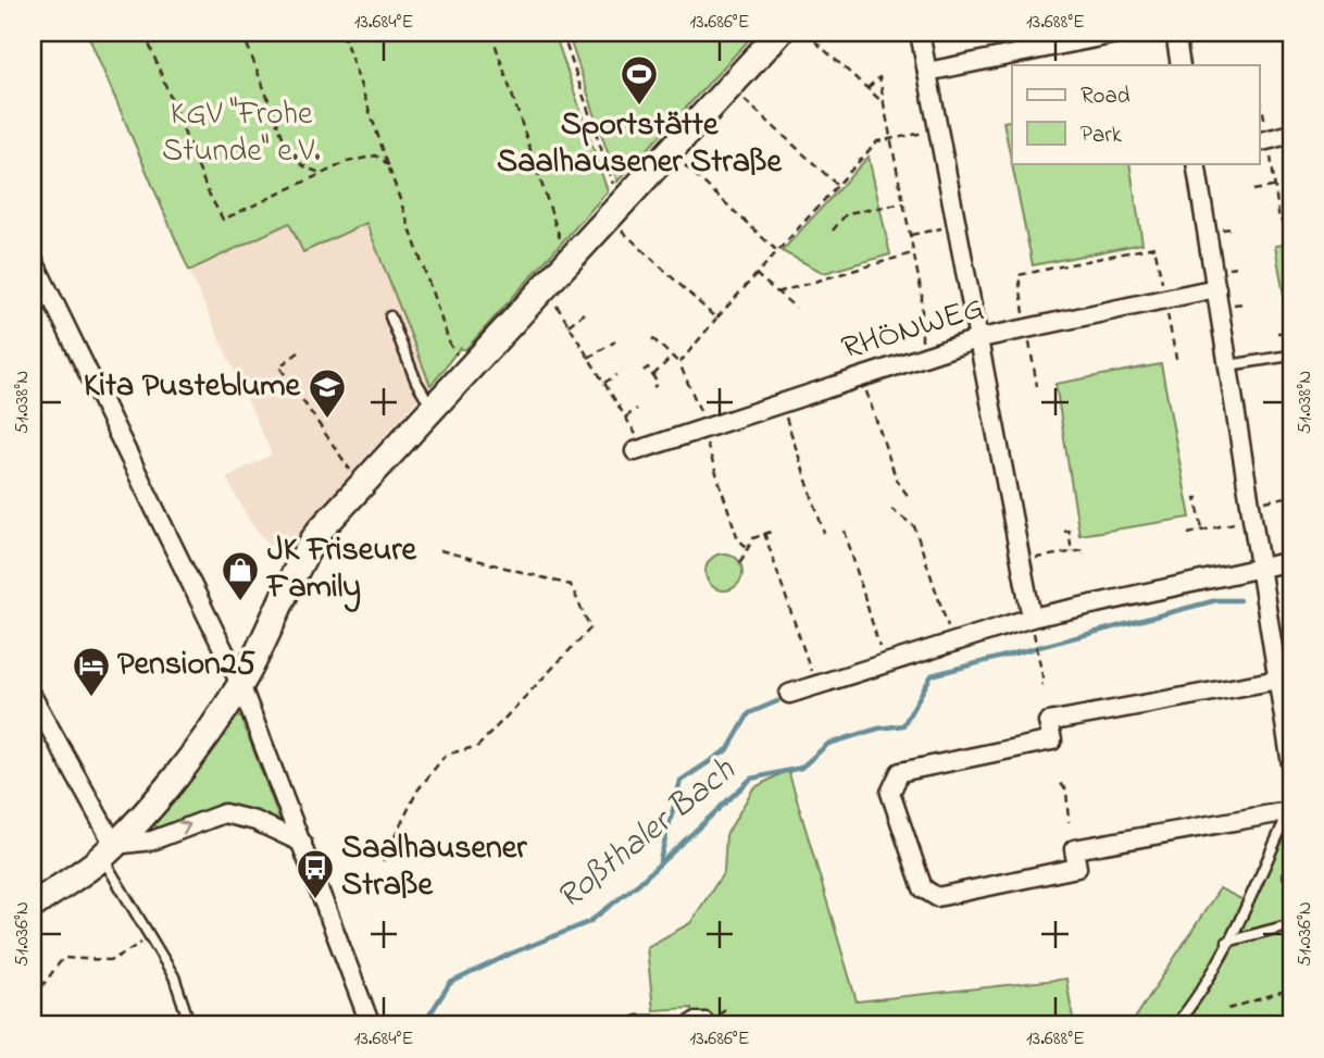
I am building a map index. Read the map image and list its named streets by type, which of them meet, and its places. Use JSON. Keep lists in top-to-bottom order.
{
  "streets": {
    "street": ["RHÖNWEG"]
  },
  "water": ["Roßthaler Bach"],
  "parks": ["KGV \"Frohe Stunde\" e.V."],
  "places": {
    "sports": ["Sportstätte Saalhausener Straße"],
    "school or university": ["Kita Pusteblume"],
    "shop": ["JK Friseure Family"],
    "hotel": ["Pension25"],
    "bus stop": ["Saalhausener Straße"]
  },
  "legend": ["Road", "Park"],
  "coordinates": [
    "13.684°E",
    "13.686°E",
    "13.688°E",
    "51.038°N",
    "51.036°N"
  ]
}
